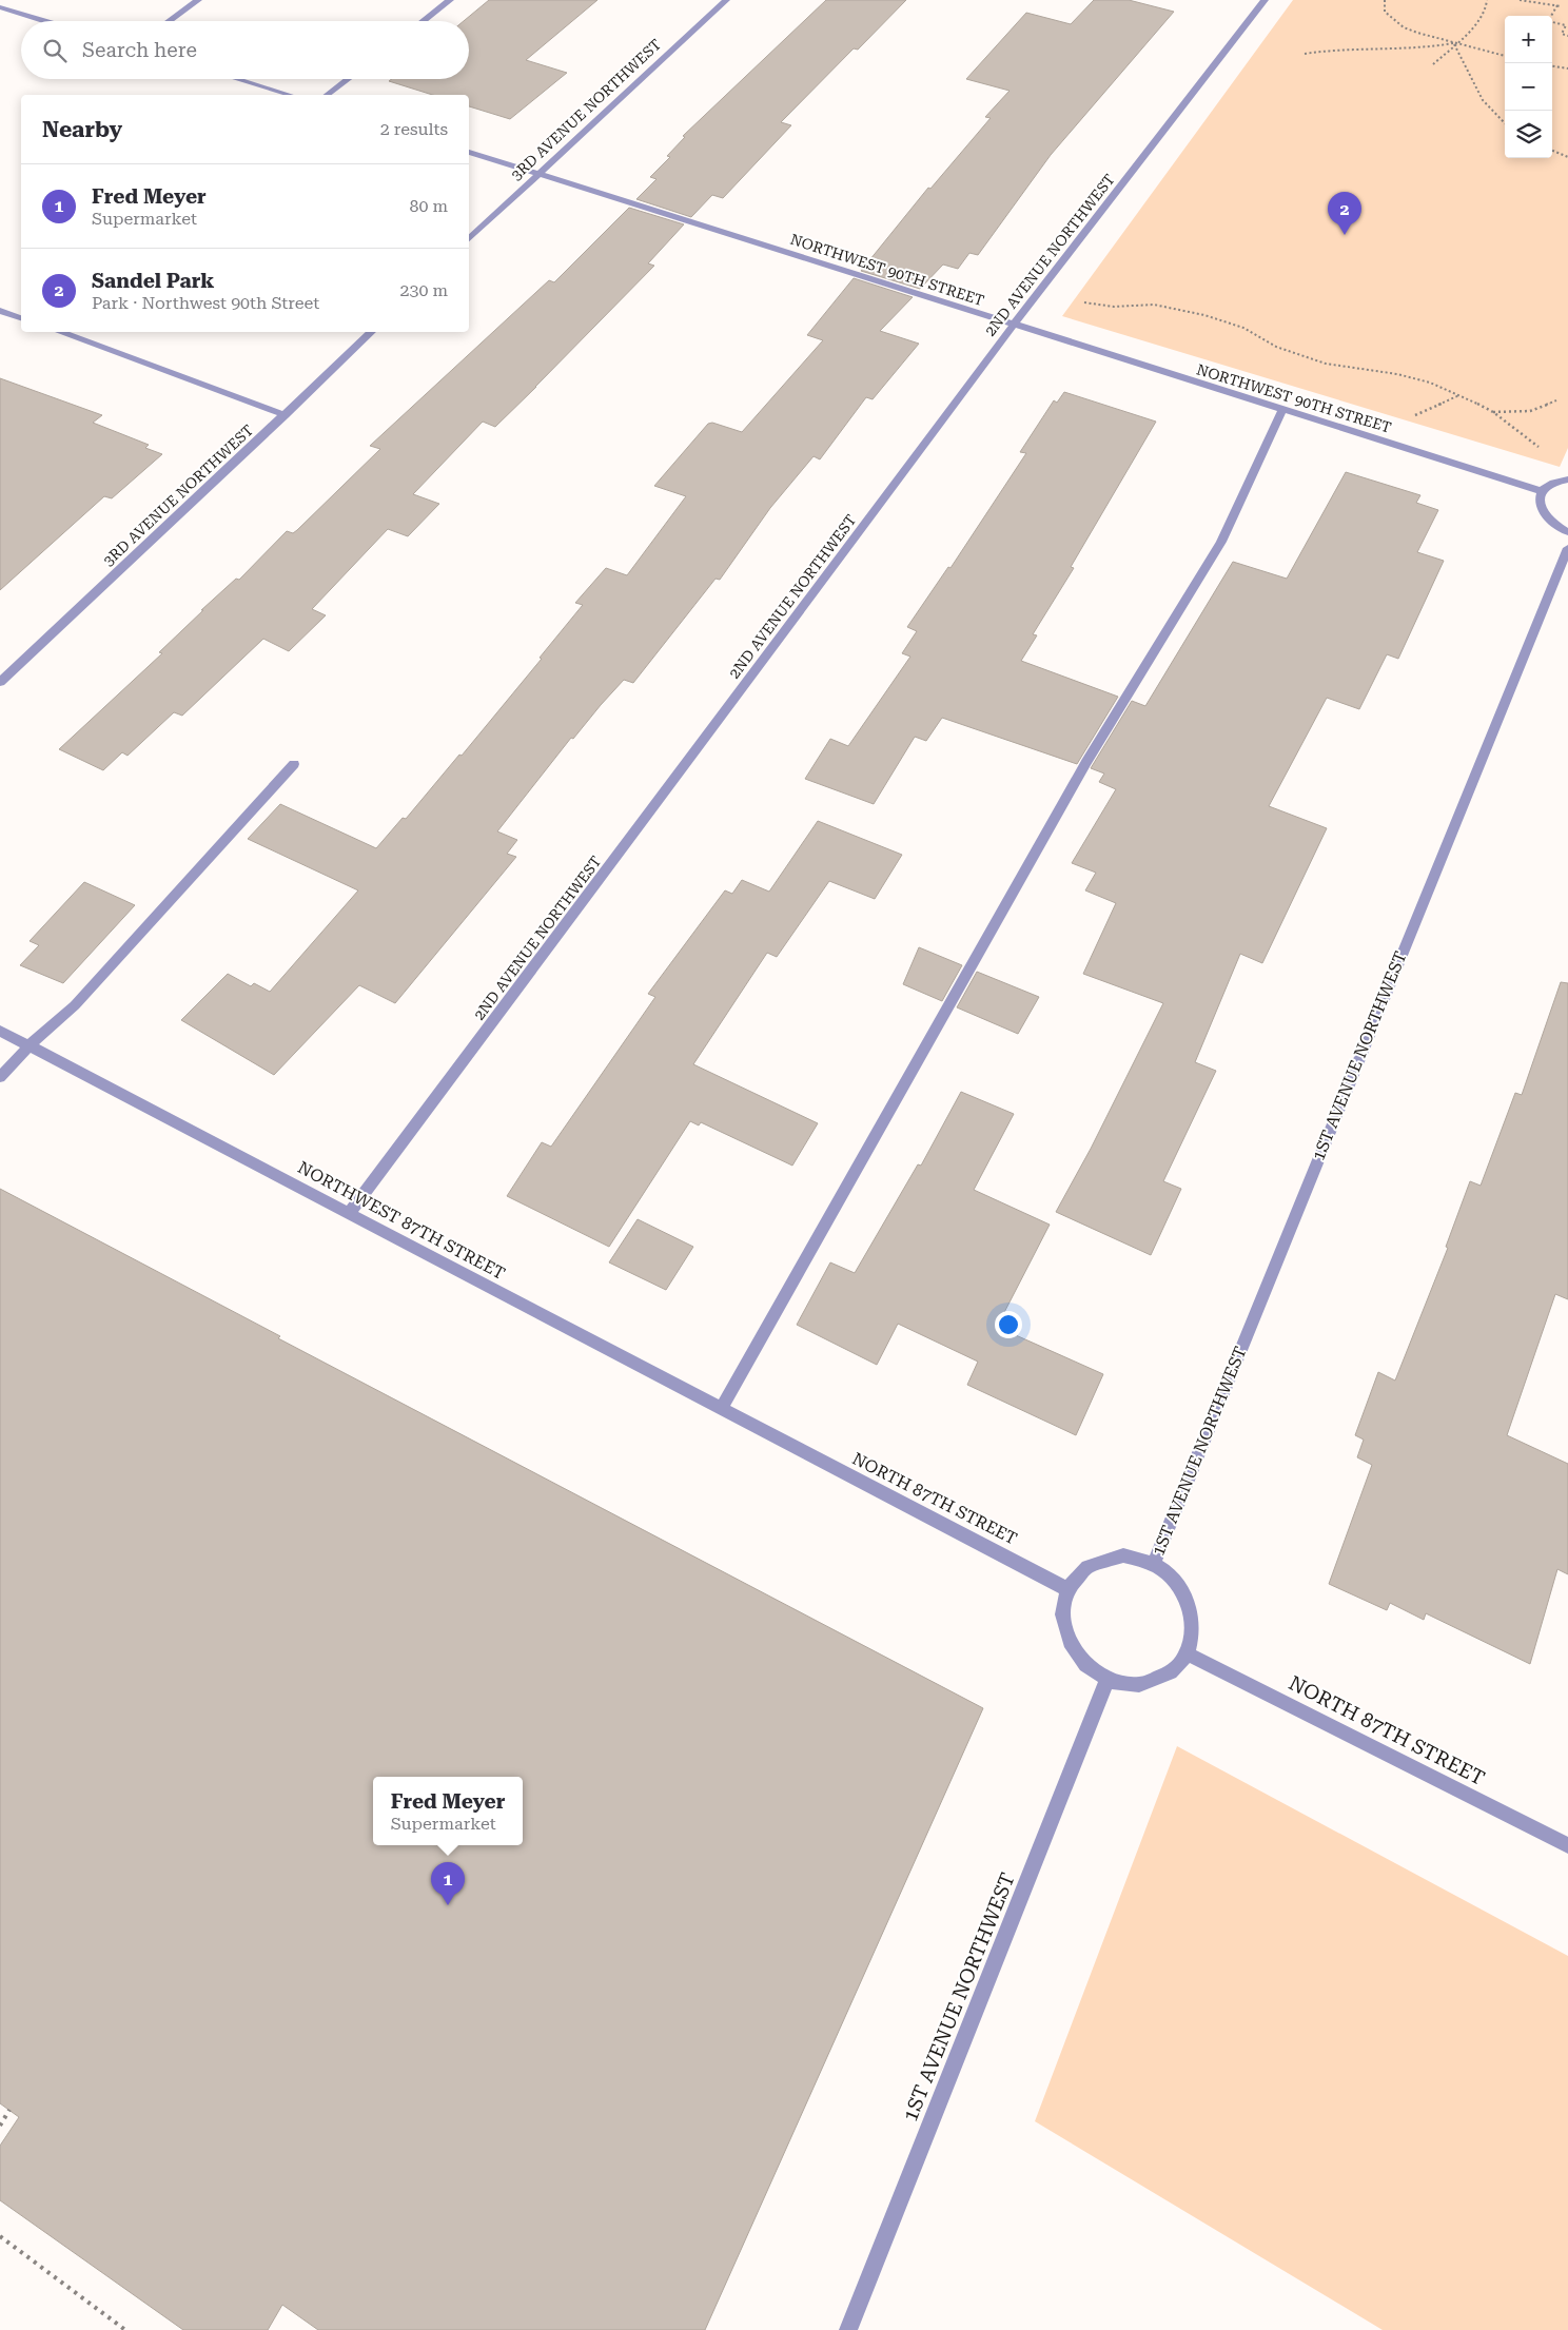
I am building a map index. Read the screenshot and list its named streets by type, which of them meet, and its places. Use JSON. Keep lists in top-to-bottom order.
{
  "streets": {
    "street": [
      "3RD AVENUE NORTHWEST",
      "2ND AVENUE NORTHWEST",
      "NORTHWEST 90TH STREET",
      "1ST AVENUE NORTHWEST",
      "NORTHWEST 87TH STREET",
      "NORTH 87TH STREET"
    ]
  },
  "crossings": [
    ["3RD AVENUE NORTHWEST", "NORTHWEST 90TH STREET"],
    ["2ND AVENUE NORTHWEST", "NORTHWEST 90TH STREET"],
    ["2ND AVENUE NORTHWEST", "NORTHWEST 87TH STREET"],
    ["1ST AVENUE NORTHWEST", "NORTH 87TH STREET"],
    ["NORTHWEST 87TH STREET", "NORTH 87TH STREET"]
  ],
  "page": {
    "map_buttons": ["+", "−"],
    "search": "Search here",
    "heading": ["Nearby", "2 results"],
    "list": [
      {
        "mark": "1",
        "name": "Fred Meyer",
        "note": "Supermarket",
        "value": "80 m"
      },
      {
        "mark": "2",
        "name": "Sandel Park",
        "note": "Park · Northwest 90th Street",
        "value": "230 m"
      }
    ],
    "pins": ["2", "1"],
    "popup": ["Fred Meyer", "Supermarket"]
  }
}
